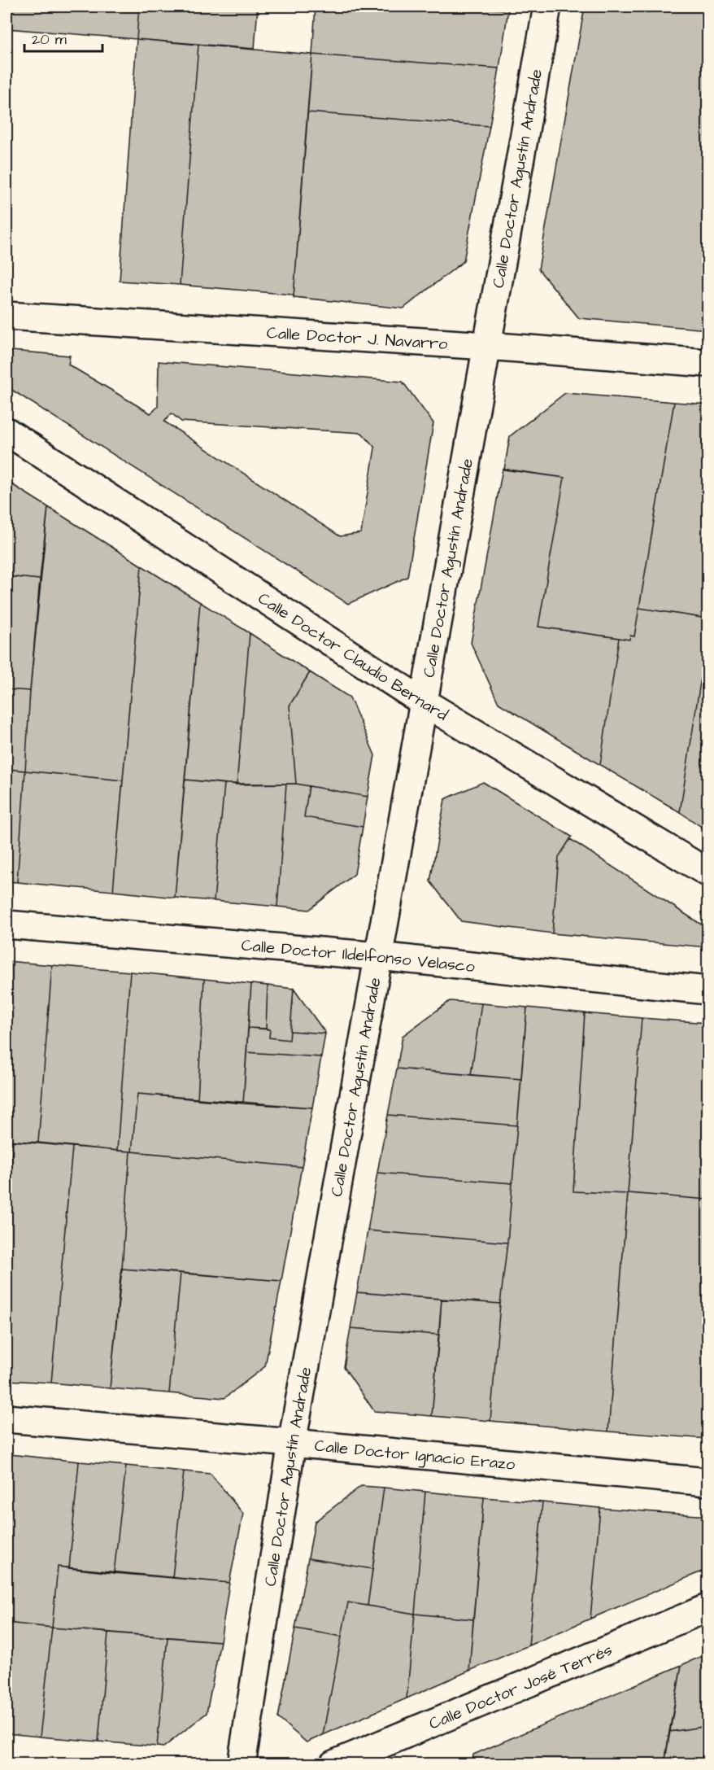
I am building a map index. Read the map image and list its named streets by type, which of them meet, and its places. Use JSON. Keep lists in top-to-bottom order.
{
  "streets": {
    "street": [
      "Calle Doctor Agustín Andrade",
      "Calle Doctor J. Navarro",
      "Calle Doctor Claudio Bernard",
      "Calle Doctor Ildelfonso Velasco",
      "Calle Doctor Ignacio Erazo",
      "Calle Doctor José Terrés"
    ]
  },
  "crossings": [
    ["Calle Doctor Agustín Andrade", "Calle Doctor J. Navarro"],
    ["Calle Doctor Agustín Andrade", "Calle Doctor Claudio Bernard"],
    ["Calle Doctor Agustín Andrade", "Calle Doctor Ildelfonso Velasco"],
    ["Calle Doctor Agustín Andrade", "Calle Doctor Ignacio Erazo"]
  ],
  "scale_bar": "20 m"
}
